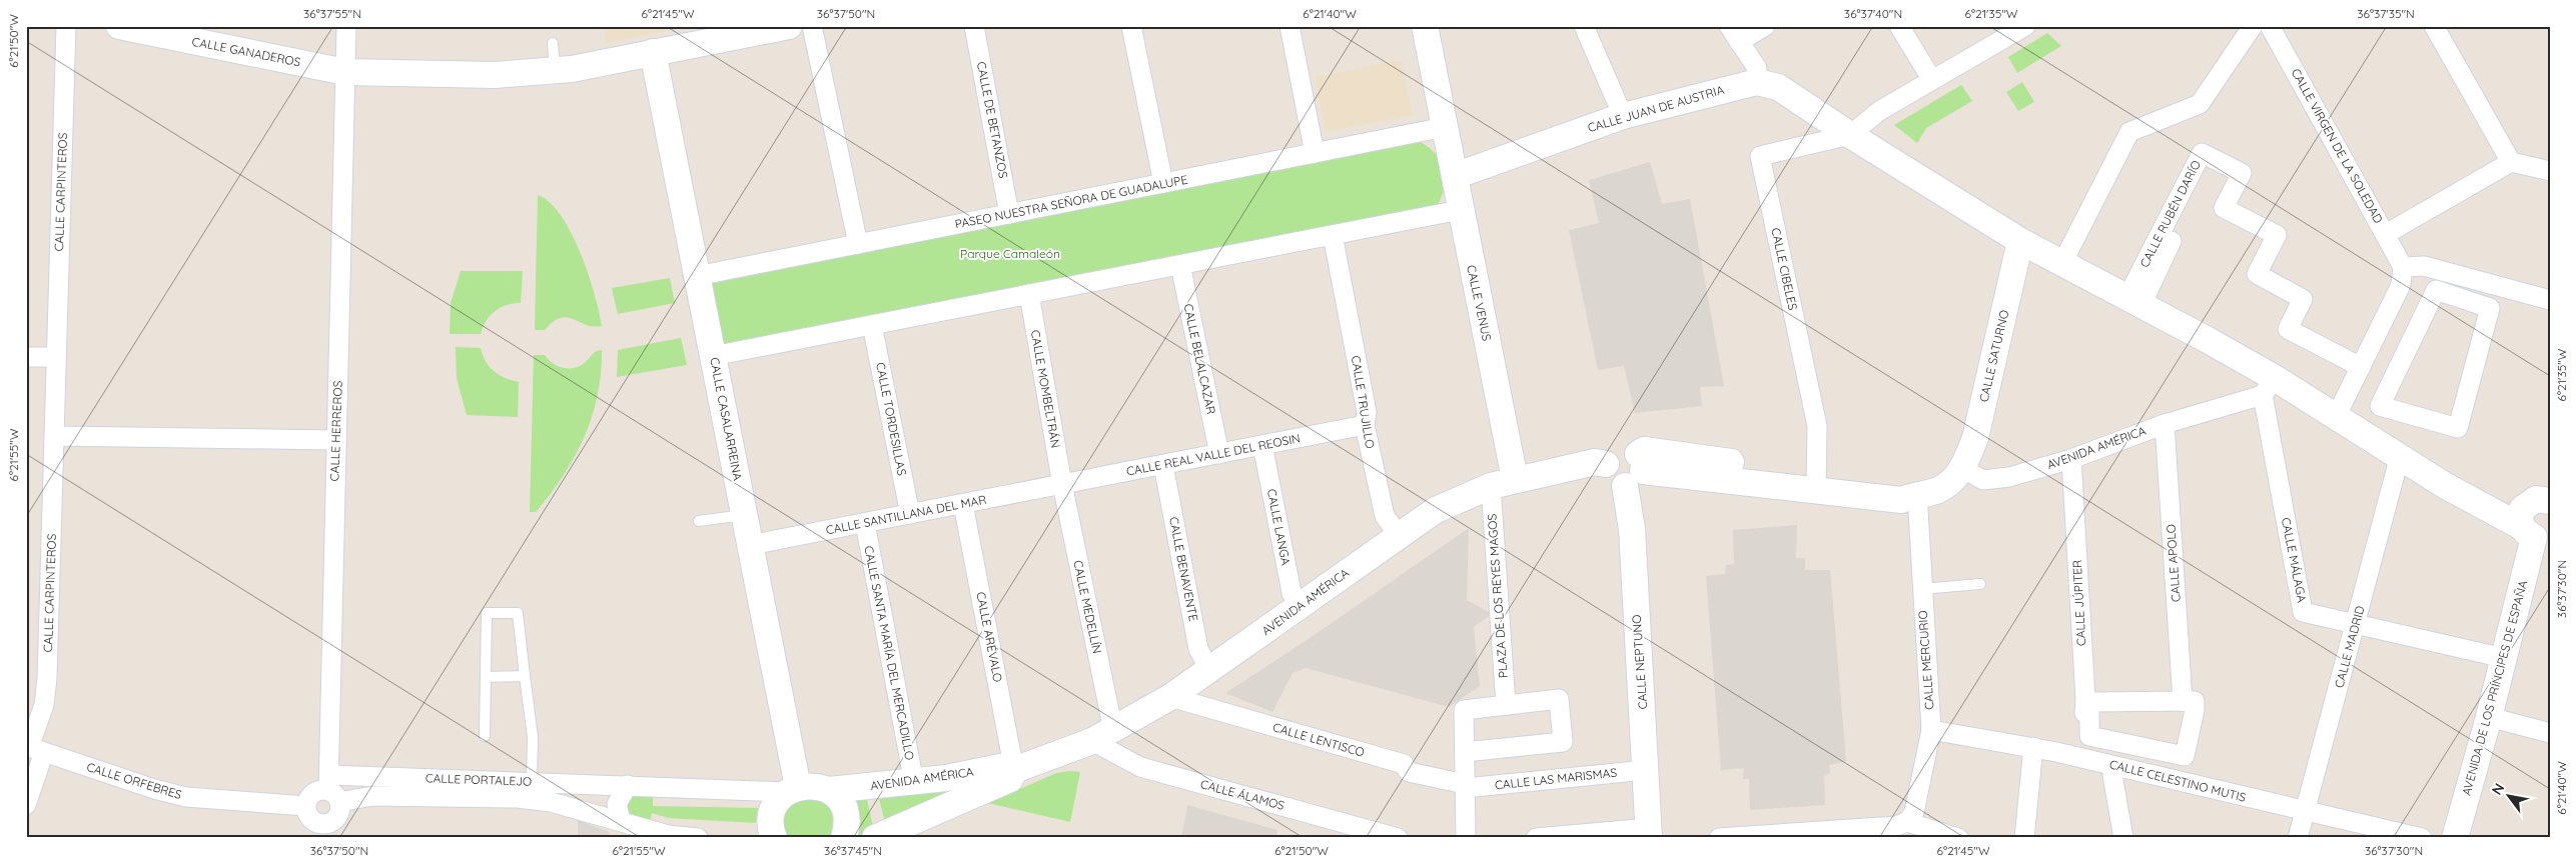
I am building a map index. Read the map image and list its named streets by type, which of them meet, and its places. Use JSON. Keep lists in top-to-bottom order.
{
  "streets": {
    "street": [
      "CALLE GANADEROS",
      "CALLE JUAN DE AUSTRIA",
      "CALLE DE BETANZOS",
      "CALLE VIRGEN DE LA SOLEDAD",
      "CALLE CARPINTEROS",
      "PASEO NUESTRA SEÑORA DE GUADALUPE",
      "CALLE RUBÉN DARÍO",
      "CALLE CIBELES",
      "CALLE VENUS",
      "CALLE SATURNO",
      "CALLE BELALCAZAR",
      "CALLE MOMBELTRÁN",
      "CALLE TRUJILLO",
      "CALLE CASALARREINA",
      "CALLE TORDESILLAS",
      "CALLE HERREROS",
      "AVENIDA AMÉRICA",
      "CALLE REAL VALLE DEL REOSIN",
      "CALLE SANTILLANA DEL MAR",
      "CALLE LANGA",
      "CALLE MÁLAGA",
      "CALLE APOLO",
      "CALLE BENAVENTE",
      "PLAZA DE LOS REYES MAGOS",
      "CALLE JÚPITER",
      "CALLE MEDELLÍN",
      "CALLE ARÉVALO",
      "CALLE MADRID",
      "CALLE SANTA MARÍA DEL MERCADILLO",
      "CALLE MERCURIO",
      "CALLE NEPTUNO",
      "AVENIDA DE LOS PRÍNCIPES DE ESPAÑA",
      "CALLE LENTISCO",
      "CALLE LAS MARISMAS",
      "CALLE PORTALEJO",
      "CALLE ORFEBRES",
      "CALLE CELESTINO MUTIS",
      "CALLE ÁLAMOS"
    ]
  },
  "crossings": [
    ["CALLE GANADEROS", "CALLE CASALARREINA"],
    ["CALLE GANADEROS", "CALLE HERREROS"],
    ["CALLE JUAN DE AUSTRIA", "CALLE VENUS"],
    ["CALLE DE BETANZOS", "PASEO NUESTRA SEÑORA DE GUADALUPE"],
    ["CALLE CARPINTEROS", "CALLE ORFEBRES"],
    ["PASEO NUESTRA SEÑORA DE GUADALUPE", "CALLE VENUS"],
    ["PASEO NUESTRA SEÑORA DE GUADALUPE", "CALLE CASALARREINA"],
    ["CALLE VENUS", "AVENIDA AMÉRICA"],
    ["CALLE SATURNO", "AVENIDA AMÉRICA"],
    ["CALLE BELALCAZAR", "CALLE REAL VALLE DEL REOSIN"],
    ["CALLE MOMBELTRÁN", "CALLE REAL VALLE DEL REOSIN"],
    ["CALLE MOMBELTRÁN", "CALLE SANTILLANA DEL MAR"],
    ["CALLE MOMBELTRÁN", "CALLE MEDELLÍN"],
    ["CALLE TRUJILLO", "AVENIDA AMÉRICA"],
    ["CALLE TRUJILLO", "CALLE REAL VALLE DEL REOSIN"],
    ["CALLE CASALARREINA", "AVENIDA AMÉRICA"],
    ["CALLE CASALARREINA", "CALLE SANTILLANA DEL MAR"],
    ["CALLE CASALARREINA", "CALLE PORTALEJO"],
    ["CALLE TORDESILLAS", "CALLE SANTILLANA DEL MAR"],
    ["CALLE HERREROS", "CALLE PORTALEJO"],
    ["AVENIDA AMÉRICA", "CALLE LANGA"],
    ["AVENIDA AMÉRICA", "CALLE MÁLAGA"],
    ["AVENIDA AMÉRICA", "CALLE APOLO"],
    ["AVENIDA AMÉRICA", "CALLE BENAVENTE"],
    ["AVENIDA AMÉRICA", "PLAZA DE LOS REYES MAGOS"],
    ["AVENIDA AMÉRICA", "CALLE JÚPITER"],
    ["AVENIDA AMÉRICA", "CALLE MEDELLÍN"],
    ["AVENIDA AMÉRICA", "CALLE ARÉVALO"],
    ["AVENIDA AMÉRICA", "CALLE SANTA MARÍA DEL MERCADILLO"],
    ["AVENIDA AMÉRICA", "CALLE NEPTUNO"],
    ["AVENIDA AMÉRICA", "CALLE LENTISCO"],
    ["AVENIDA AMÉRICA", "CALLE PORTALEJO"],
    ["AVENIDA AMÉRICA", "CALLE ÁLAMOS"],
    ["CALLE REAL VALLE DEL REOSIN", "CALLE SANTILLANA DEL MAR"],
    ["CALLE REAL VALLE DEL REOSIN", "CALLE LANGA"],
    ["CALLE REAL VALLE DEL REOSIN", "CALLE BENAVENTE"],
    ["CALLE REAL VALLE DEL REOSIN", "CALLE MEDELLÍN"],
    ["CALLE SANTILLANA DEL MAR", "CALLE MEDELLÍN"],
    ["CALLE SANTILLANA DEL MAR", "CALLE ARÉVALO"],
    ["CALLE SANTILLANA DEL MAR", "CALLE SANTA MARÍA DEL MERCADILLO"],
    ["CALLE MÁLAGA", "CALLE MADRID"],
    ["CALLE MÁLAGA", "AVENIDA DE LOS PRÍNCIPES DE ESPAÑA"],
    ["CALLE MEDELLÍN", "CALLE ÁLAMOS"],
    ["CALLE MADRID", "CALLE CELESTINO MUTIS"],
    ["CALLE MERCURIO", "CALLE CELESTINO MUTIS"],
    ["CALLE NEPTUNO", "CALLE LAS MARISMAS"],
    ["CALLE LENTISCO", "CALLE LAS MARISMAS"]
  ],
  "parks": ["Parque Camaleón"],
  "north": "top left",
  "coordinates": [
    "36°37'55\"N",
    "6°21'45\"W",
    "36°37'50\"N",
    "6°21'40\"W",
    "36°37'40\"N",
    "6°21'35\"W",
    "36°37'35\"N",
    "6°21'50\"W",
    "6°21'55\"W",
    "36°37'30\"N",
    "36°37'45\"N"
  ]
}
